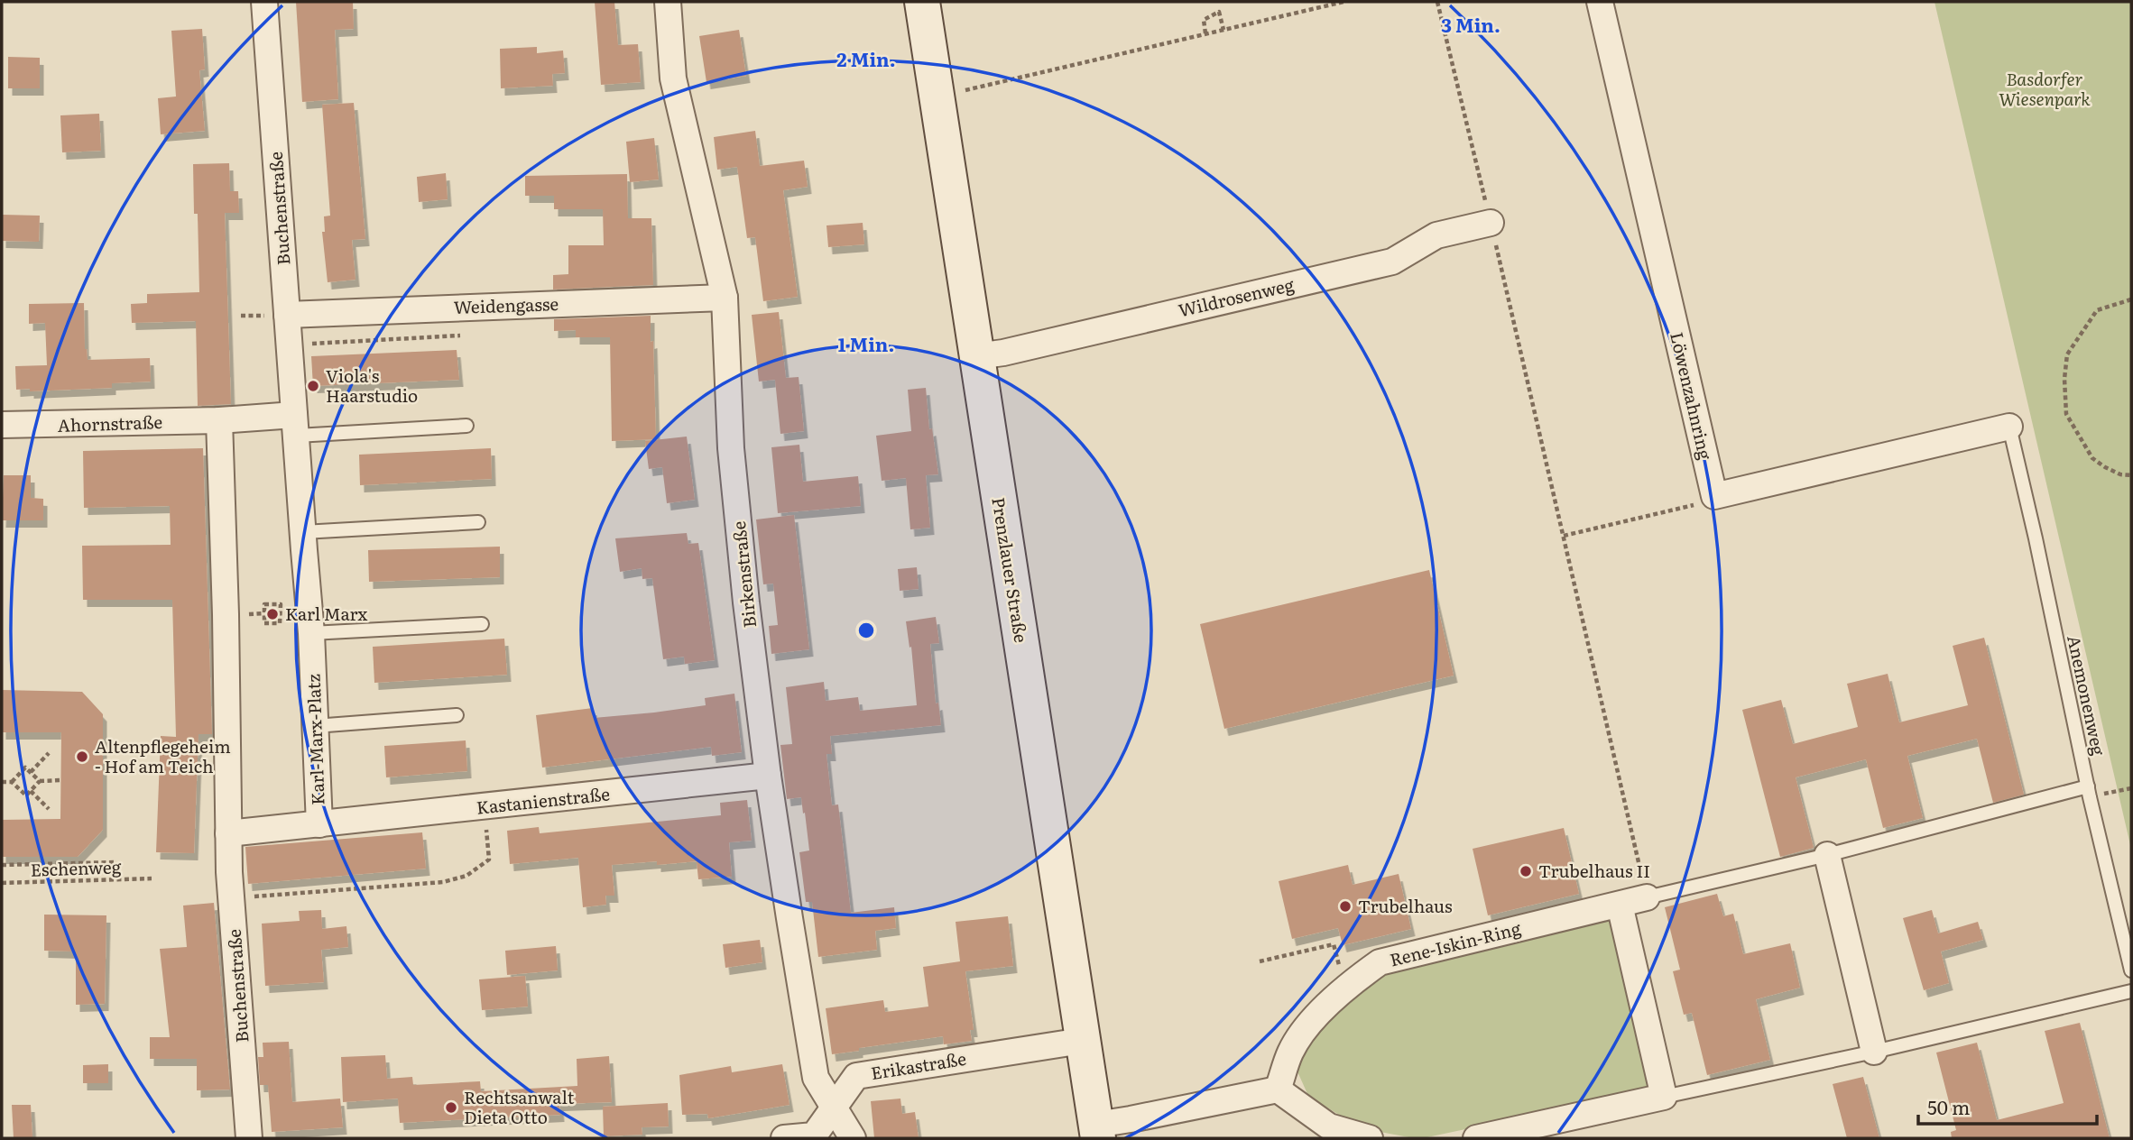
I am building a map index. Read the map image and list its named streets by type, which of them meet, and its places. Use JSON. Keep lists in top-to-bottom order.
{
  "streets": {
    "main road": ["Prenzlauer Straße"],
    "street": [
      "Buchenstraße",
      "Wildrosenweg",
      "Weidengasse",
      "Löwenzahnring",
      "Ahornstraße",
      "Birkenstraße",
      "Karl-Marx-Platz",
      "Kastanienstraße",
      "Rene-Iskin-Ring",
      "Erikastraße"
    ],
    "lane": ["Anemonenweg"],
    "path": ["Eschenweg"]
  },
  "crossings": [
    ["Buchenstraße", "Weidengasse"],
    ["Buchenstraße", "Karl-Marx-Platz"],
    ["Wildrosenweg", "Prenzlauer Straße"],
    ["Weidengasse", "Birkenstraße"],
    ["Prenzlauer Straße", "Erikastraße"],
    ["Birkenstraße", "Kastanienstraße"],
    ["Birkenstraße", "Erikastraße"],
    ["Karl-Marx-Platz", "Kastanienstraße"]
  ],
  "parks": ["Basdorfer Wiesenpark"],
  "places": [
    "Viola's Haarstudio",
    "Karl Marx",
    "Altenpflegeheim - Hof am Teich",
    "Trubelhaus II",
    "Trubelhaus",
    "Rechtsanwalt Dieta Otto"
  ],
  "scale_bar": "50 m",
  "rings": ["3 Min.", "2 Min.", "1 Min."]
}
